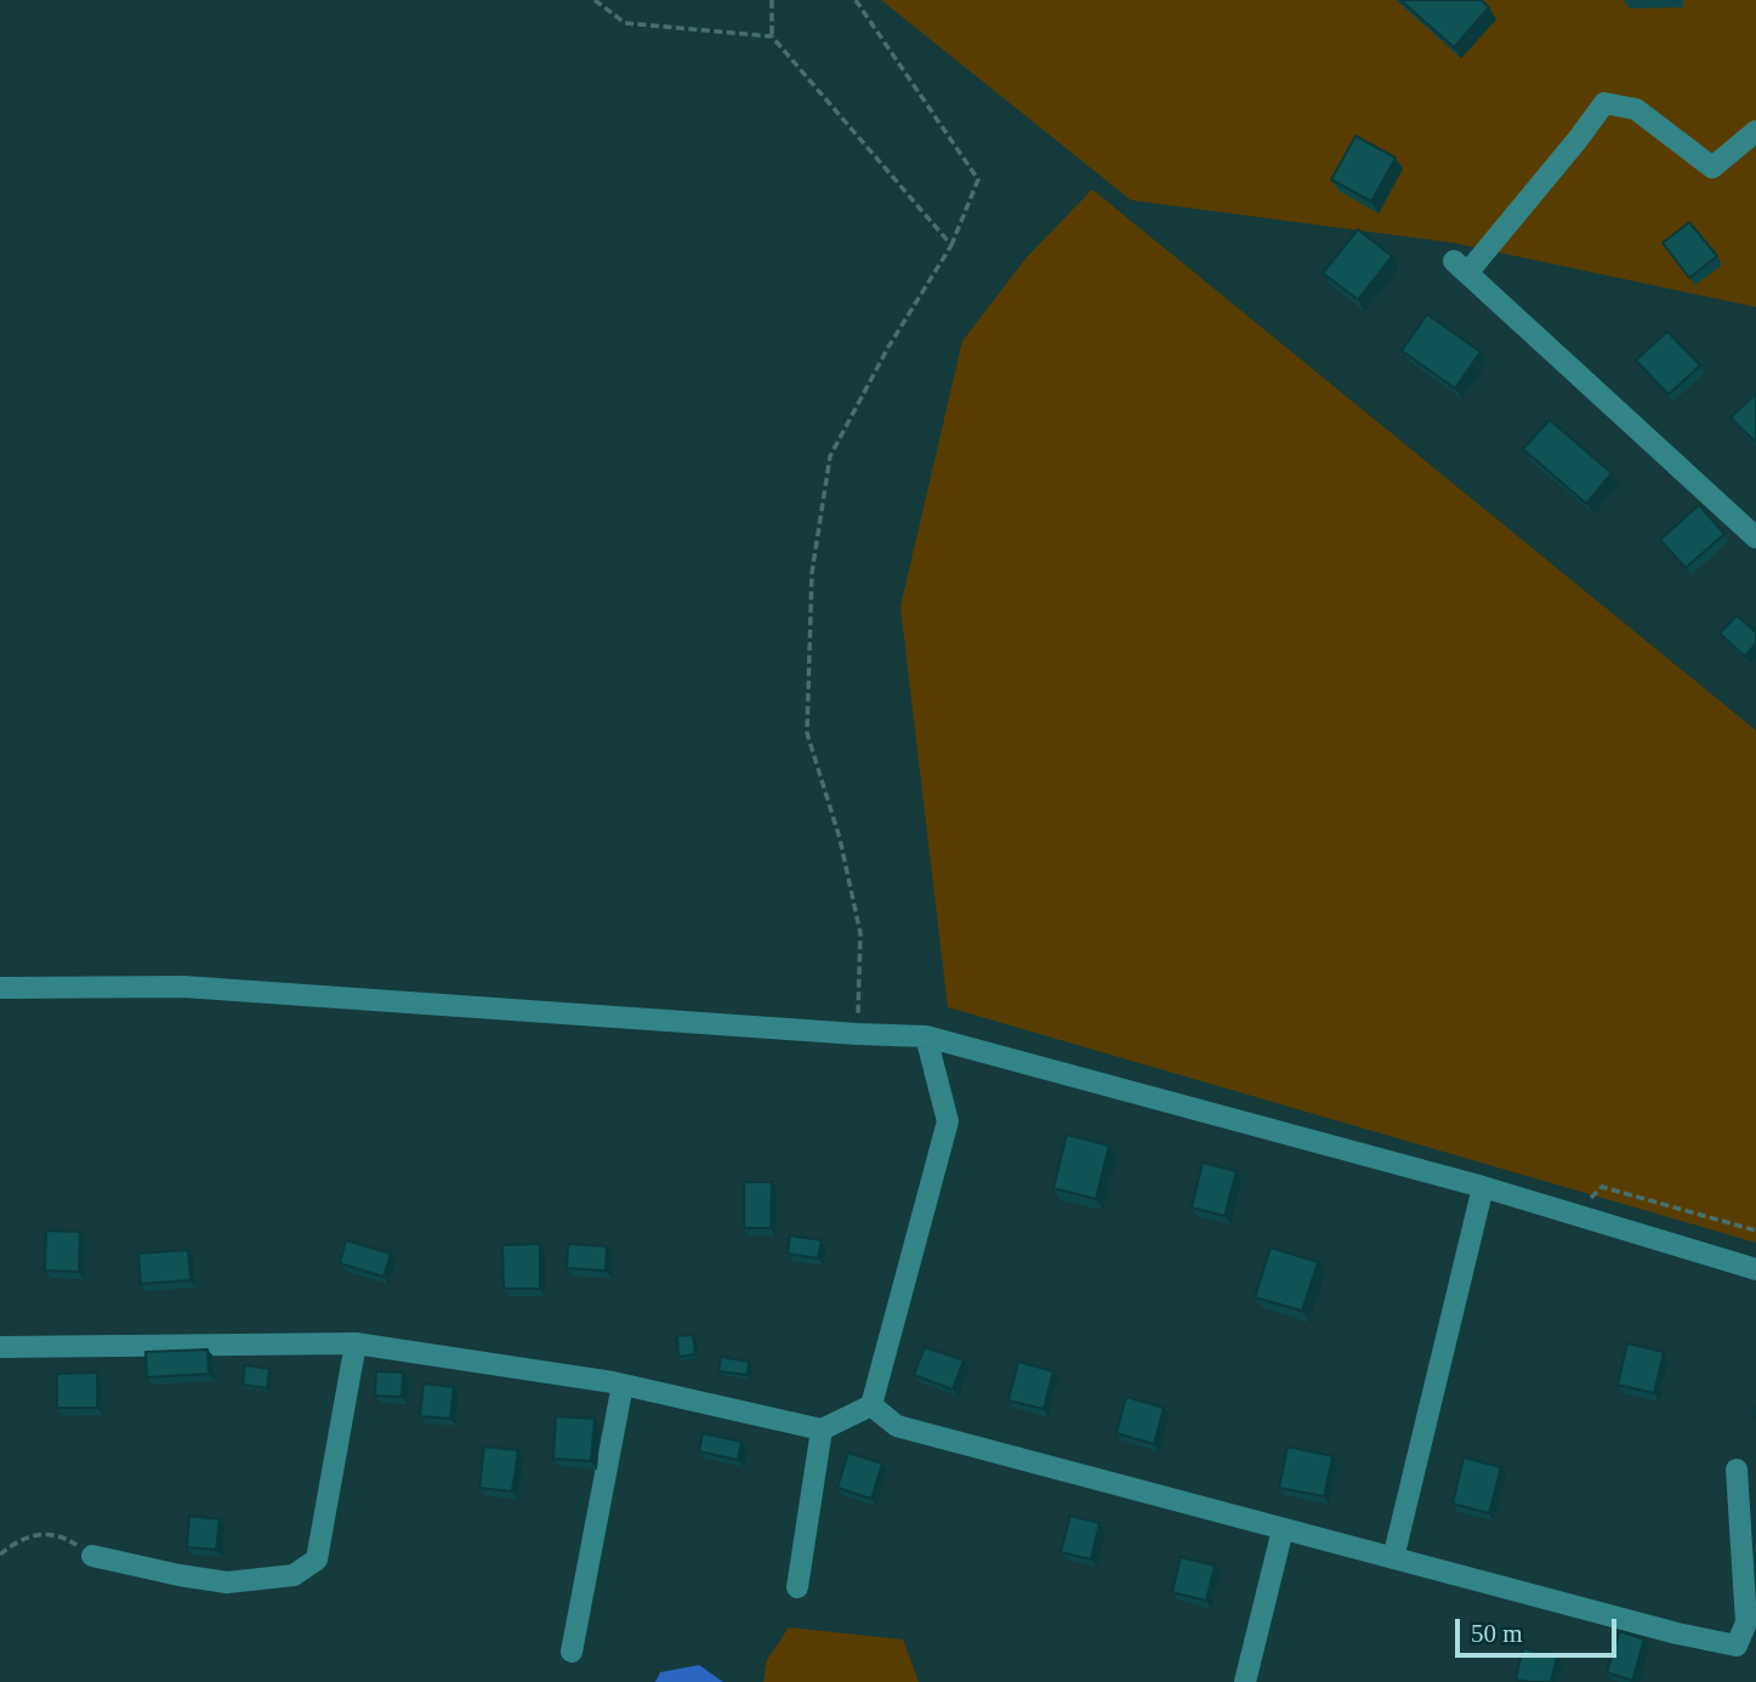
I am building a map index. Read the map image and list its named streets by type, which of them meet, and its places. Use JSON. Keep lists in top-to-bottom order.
{
  "scale_bar": "50 m"
}
